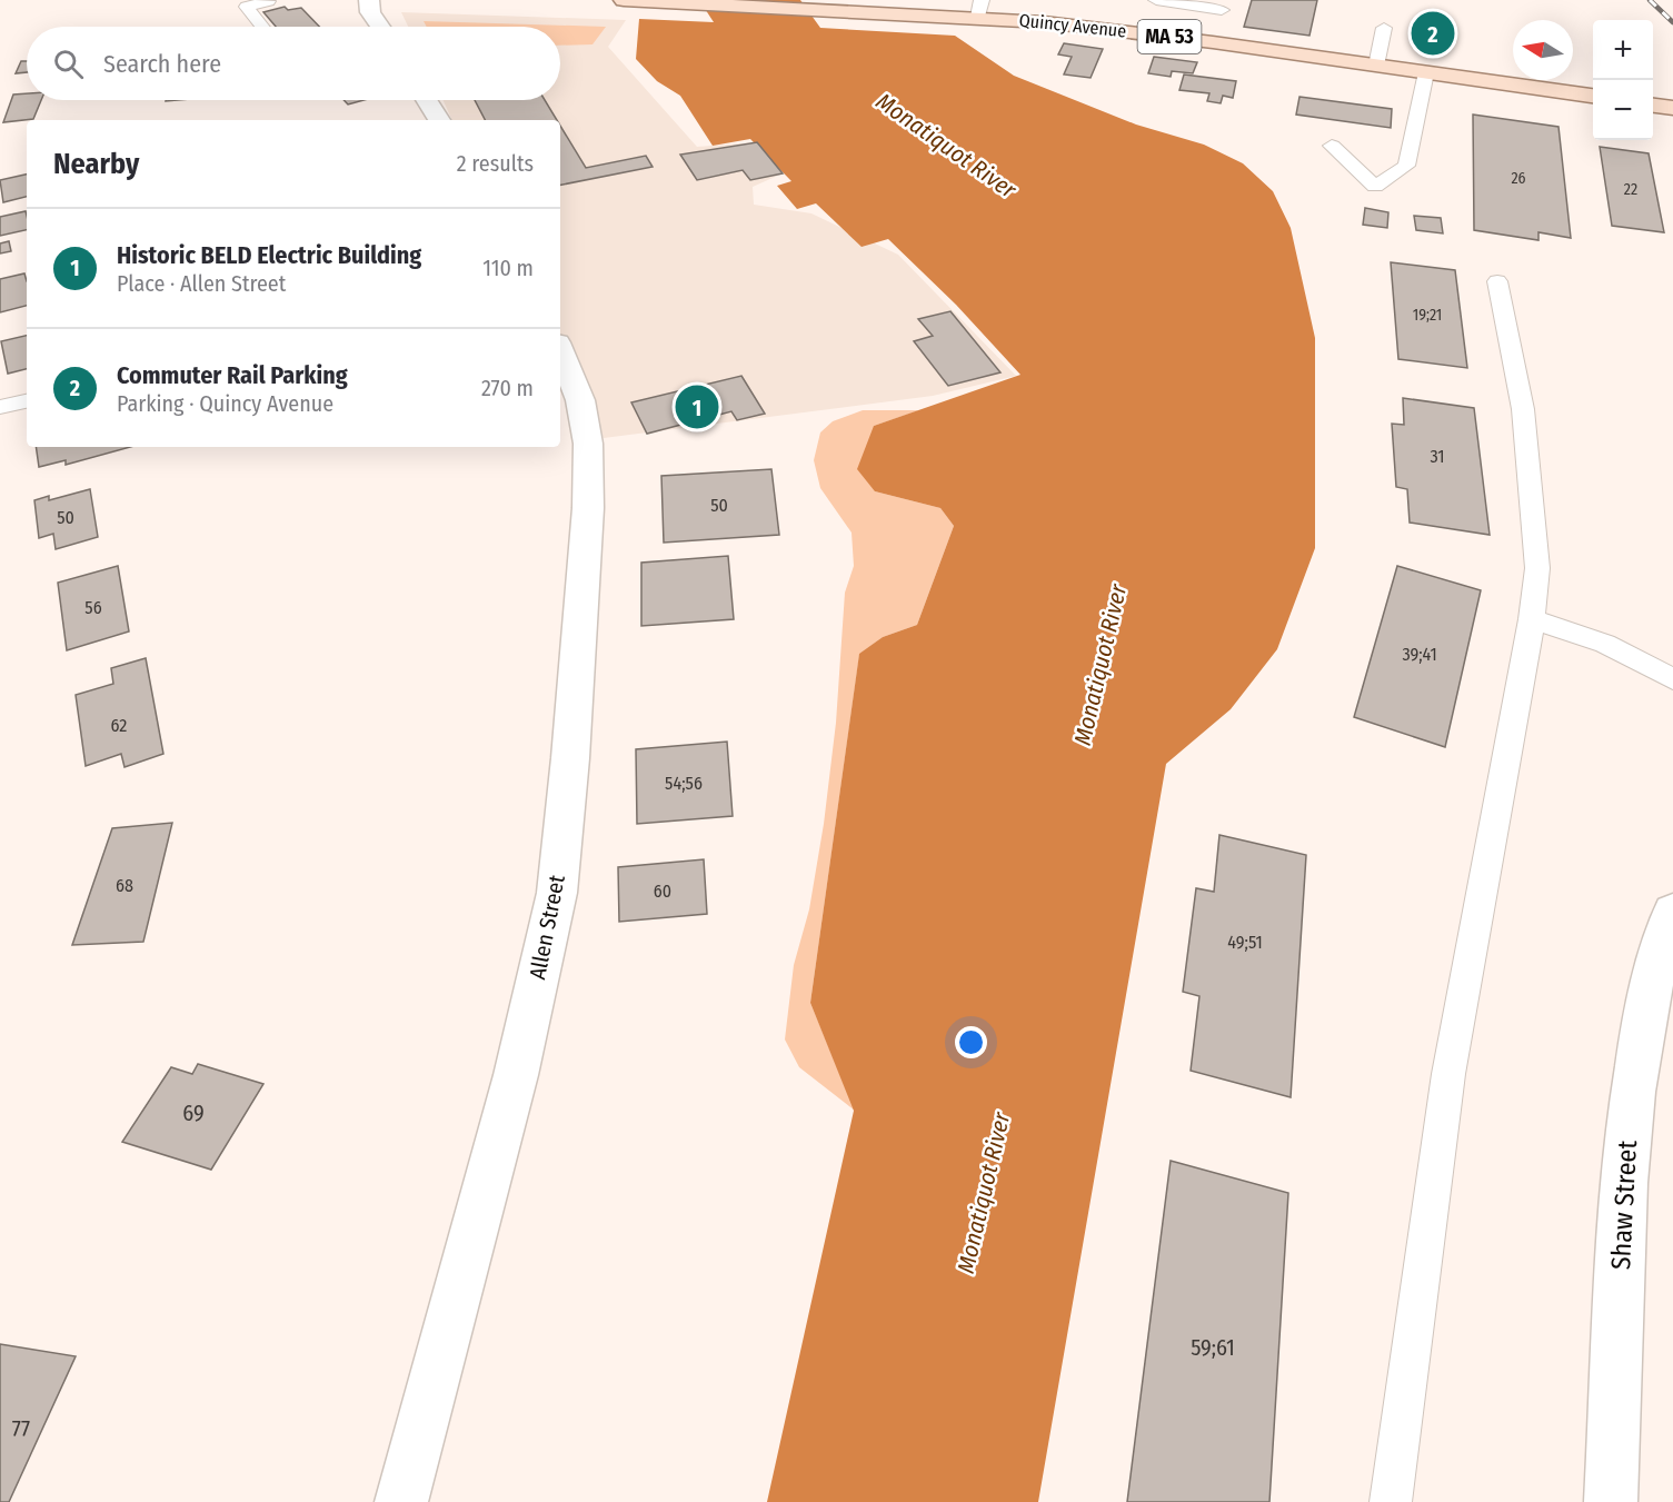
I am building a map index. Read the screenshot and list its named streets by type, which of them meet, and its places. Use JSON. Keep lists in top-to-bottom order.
{
  "streets": {
    "main road": ["Quincy Avenue", "MA 53"],
    "street": ["Allen Street", "Shaw Street"]
  },
  "water": ["Monatiquot River"],
  "house_numbers": [
    "26",
    "22",
    "19;21",
    "31",
    "50",
    "50",
    "56",
    "39;41",
    "62",
    "54;56",
    "68",
    "60",
    "49;51",
    "69",
    "59;61",
    "77"
  ],
  "north": "left",
  "page": {
    "pins": ["2", "1"],
    "map_buttons": ["+", "−"],
    "search": "Search here",
    "heading": ["Nearby", "2 results"],
    "list": [
      {
        "mark": "1",
        "name": "Historic BELD Electric Building",
        "note": "Place · Allen Street",
        "value": "110 m"
      },
      {
        "mark": "2",
        "name": "Commuter Rail Parking",
        "note": "Parking · Quincy Avenue",
        "value": "270 m"
      }
    ]
  }
}
